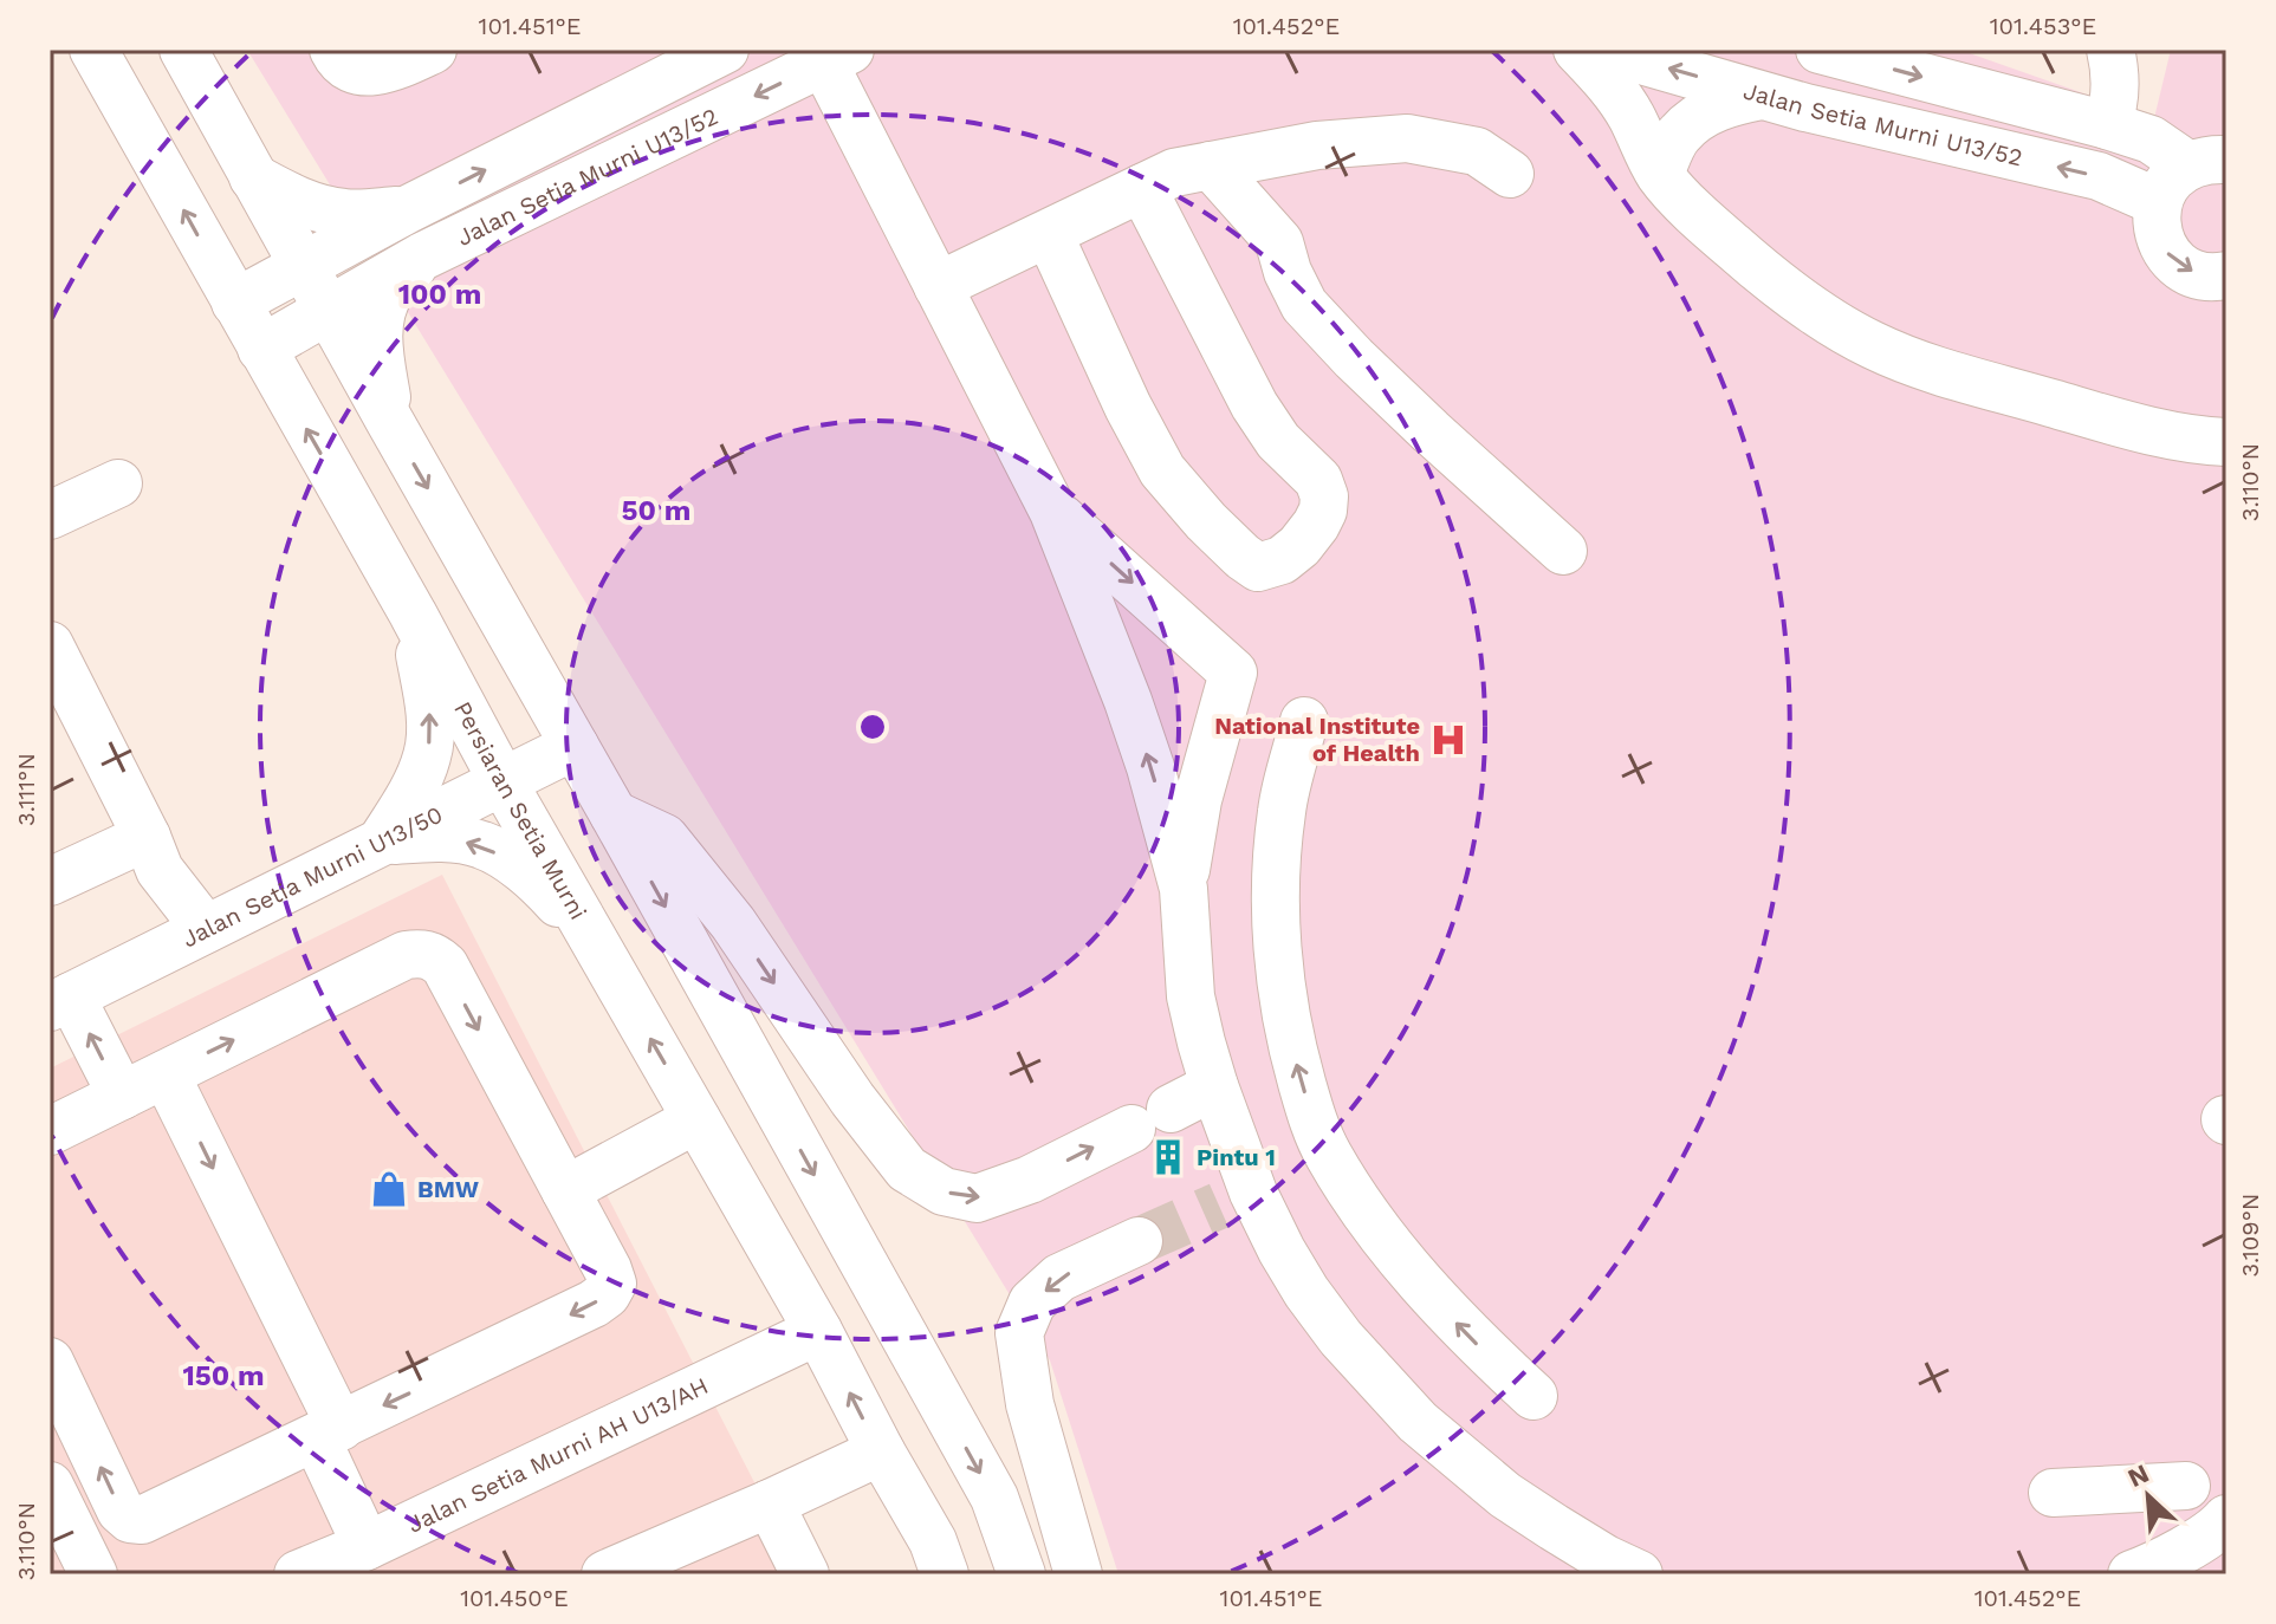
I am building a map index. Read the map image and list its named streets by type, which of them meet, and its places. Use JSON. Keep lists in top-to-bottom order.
{
  "streets": {
    "street": [
      "Jalan Setia Murni U13/52",
      "Persiaran Setia Murni",
      "Jalan Setia Murni U13/50",
      "Jalan Setia Murni AH U13/AH"
    ]
  },
  "crossings": [
    ["Jalan Setia Murni U13/52", "Persiaran Setia Murni"],
    ["Persiaran Setia Murni", "Jalan Setia Murni U13/50"],
    ["Persiaran Setia Murni", "Jalan Setia Murni AH U13/AH"]
  ],
  "places": {
    "hospital": ["National Institute of Health"],
    "building": ["Pintu 1"],
    "shop": ["BMW"]
  },
  "north": "top left",
  "coordinates": [
    "101.451°E",
    "101.452°E",
    "101.453°E",
    "3.110°N",
    "3.111°N",
    "3.109°N",
    "101.450°E"
  ],
  "rings": ["100 m", "50 m", "150 m"]
}
